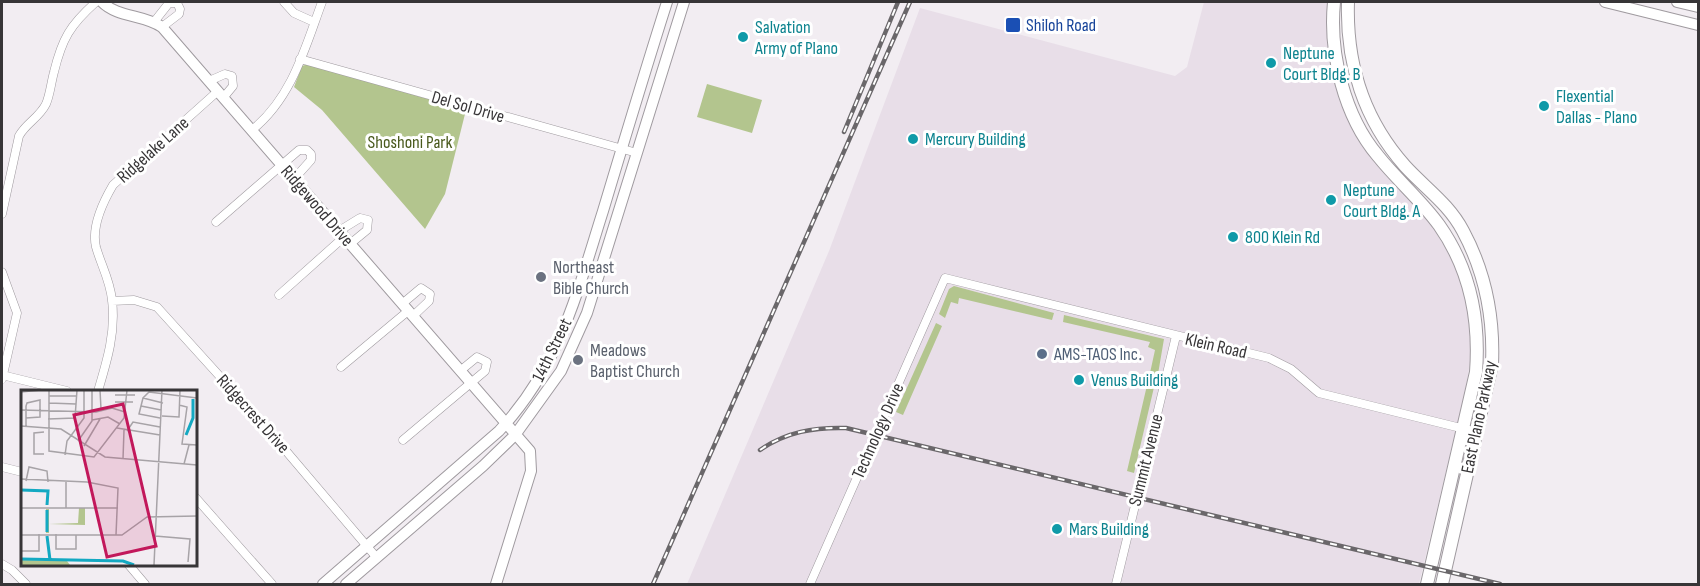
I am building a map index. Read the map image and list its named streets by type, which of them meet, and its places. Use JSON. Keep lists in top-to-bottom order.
{
  "streets": {
    "main road": ["Ridgewood Drive", "14th Street", "East Plano Parkway"],
    "street": [
      "Del Sol Drive",
      "Ridgelake Lane",
      "Klein Road",
      "Ridgecrest Drive",
      "Technology Drive",
      "Summit Avenue"
    ]
  },
  "crossings": [
    ["Del Sol Drive", "14th Street"],
    ["Ridgelake Lane", "Ridgewood Drive"],
    ["Ridgelake Lane", "Ridgecrest Drive"],
    ["Ridgewood Drive", "14th Street"],
    ["Klein Road", "East Plano Parkway"],
    ["Klein Road", "Technology Drive"],
    ["Klein Road", "Summit Avenue"],
    ["14th Street", "Ridgecrest Drive"]
  ],
  "parks": ["Shoshoni Park"],
  "places": {
    "transit": ["Shiloh Road"],
    "other": [
      "Salvation Army of Plano",
      "Neptune Court Bldg. B",
      "Flexential Dallas - Plano",
      "Mercury Building",
      "Neptune Court Bldg. A",
      "800 Klein Rd",
      "Northeast Bible Church",
      "AMS-TAOS Inc.",
      "Meadows Baptist Church",
      "Venus Building",
      "Mars Building"
    ]
  }
}
